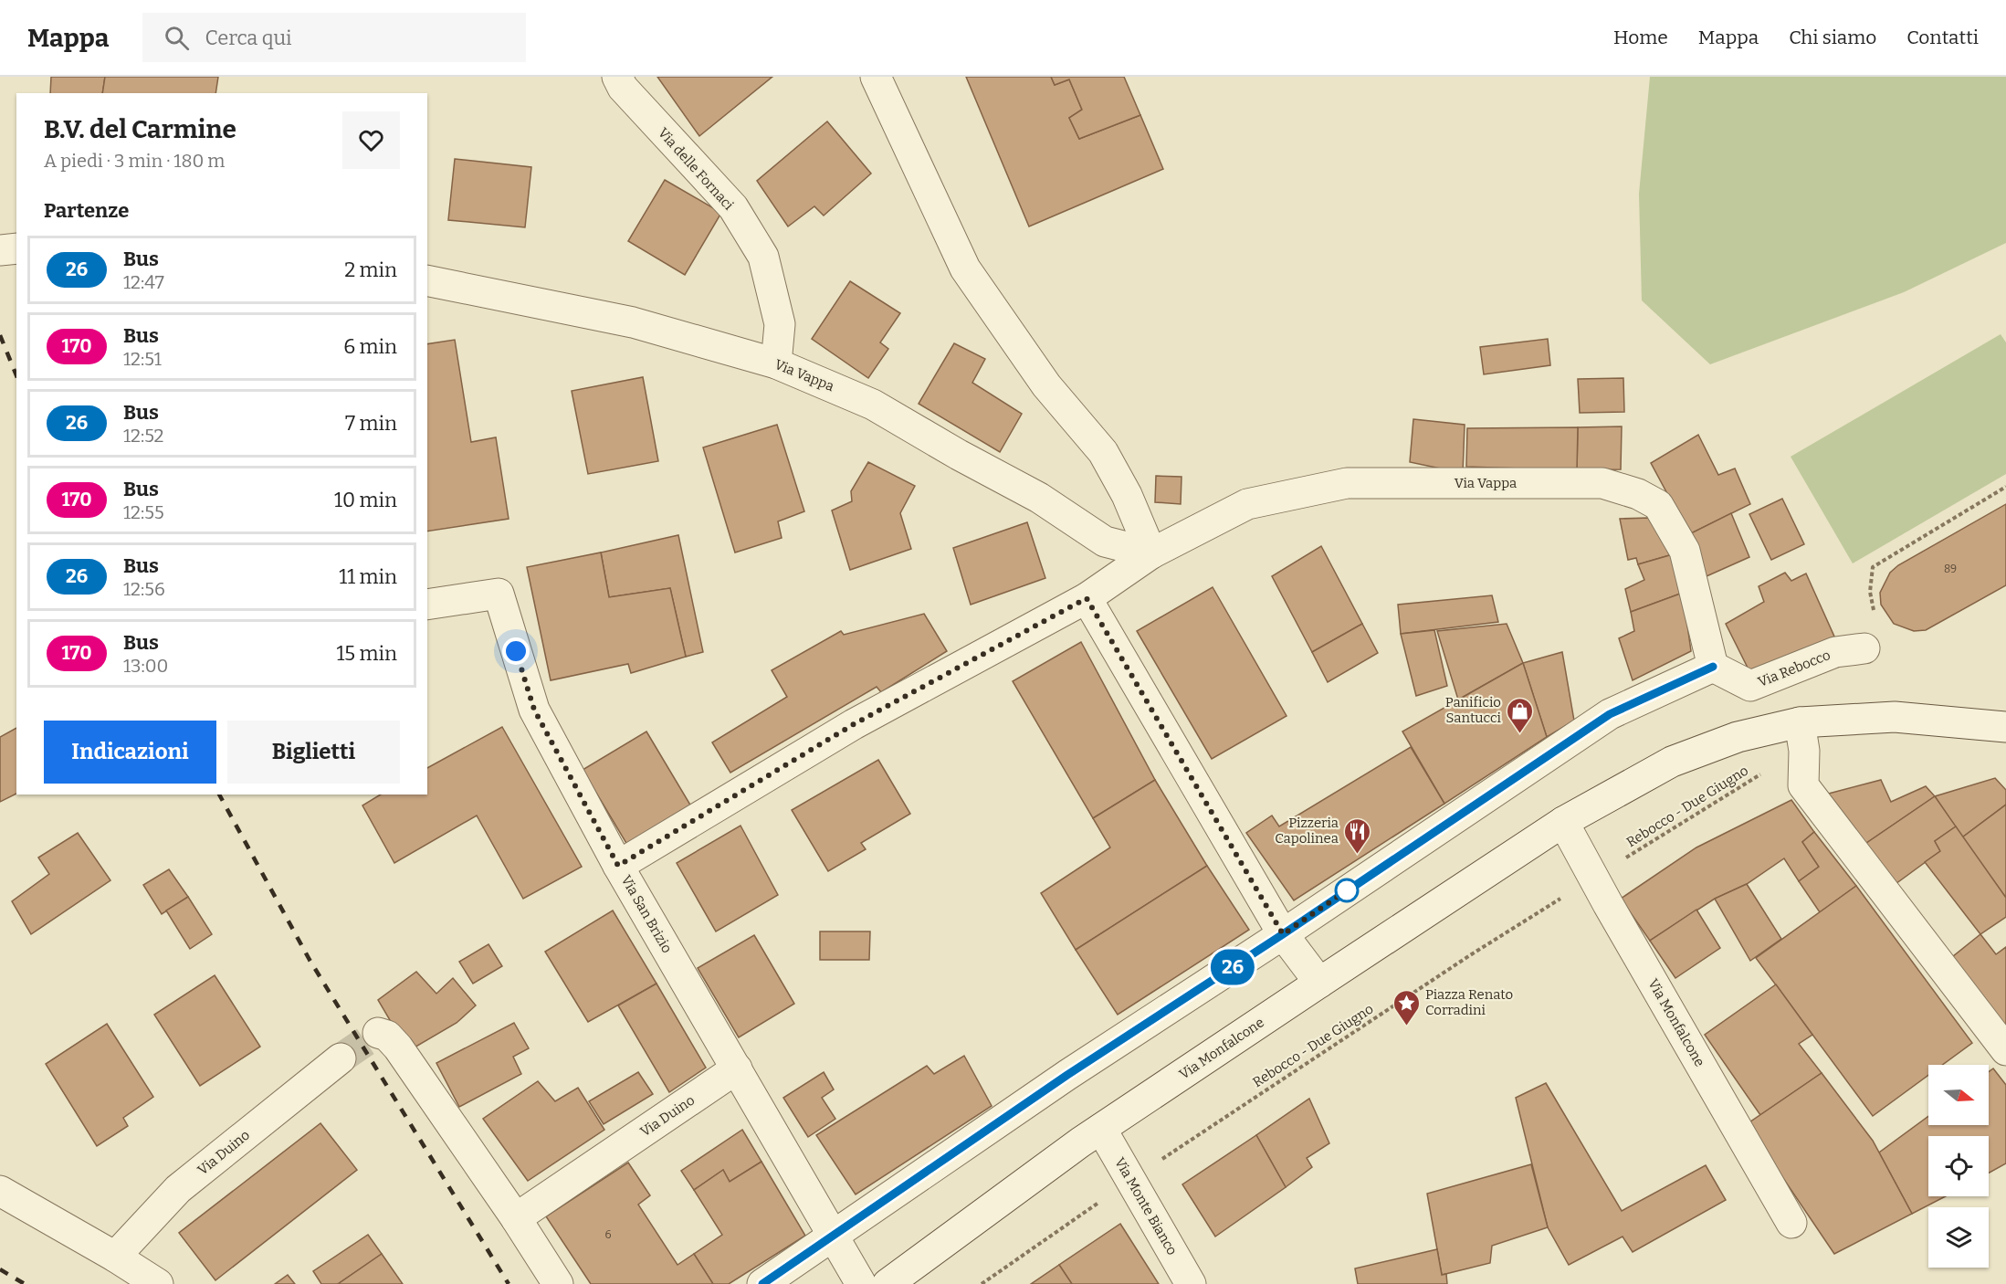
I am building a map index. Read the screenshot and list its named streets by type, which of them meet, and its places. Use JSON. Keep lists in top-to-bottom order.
{
  "streets": {
    "street": [
      "Via delle Fornaci",
      "Via Vappa",
      "Via Rebocco",
      "Via San Brizio",
      "Via Monfalcone",
      "Via Duino",
      "Via Monte Bianco"
    ],
    "path": ["Rebocco - Due Giugno"]
  },
  "crossings": [
    ["Via delle Fornaci", "Via Vappa"],
    ["Via Vappa", "Via Rebocco"],
    ["Via Vappa", "Via San Brizio"],
    ["Rebocco - Due Giugno", "Via Monfalcone"],
    ["Rebocco - Due Giugno", "Via Monte Bianco"],
    ["Via San Brizio", "Via Duino"],
    ["Via Monfalcone", "Via Monte Bianco"]
  ],
  "places": {
    "shop": ["Panificio Santucci"],
    "restaurant": ["Pizzeria Capolinea"],
    "place": ["Piazza Renato Corradini"]
  },
  "lines": ["bus line 26"],
  "house_numbers": ["89", "6"],
  "north": "right",
  "page": {
    "header": "Mappa",
    "search": "Cerca qui",
    "nav": [
      "Home",
      "Mappa",
      "Chi siamo",
      "Contatti"
    ],
    "on_map": "26",
    "heading": [
      ["B.V. del Carmine", "A piedi · 3 min · 180 m"],
      "Partenze"
    ],
    "list": [
      {
        "mark": "26",
        "name": "Bus",
        "note": "12:47",
        "value": "2 min"
      },
      {
        "mark": "170",
        "name": "Bus",
        "note": "12:51",
        "value": "6 min"
      },
      {
        "mark": "26",
        "name": "Bus",
        "note": "12:52",
        "value": "7 min"
      },
      {
        "mark": "170",
        "name": "Bus",
        "note": "12:55",
        "value": "10 min"
      },
      {
        "mark": "26",
        "name": "Bus",
        "note": "12:56",
        "value": "11 min"
      },
      {
        "mark": "170",
        "name": "Bus",
        "note": "13:00",
        "value": "15 min"
      }
    ],
    "buttons": ["Indicazioni", "Biglietti"]
  }
}
